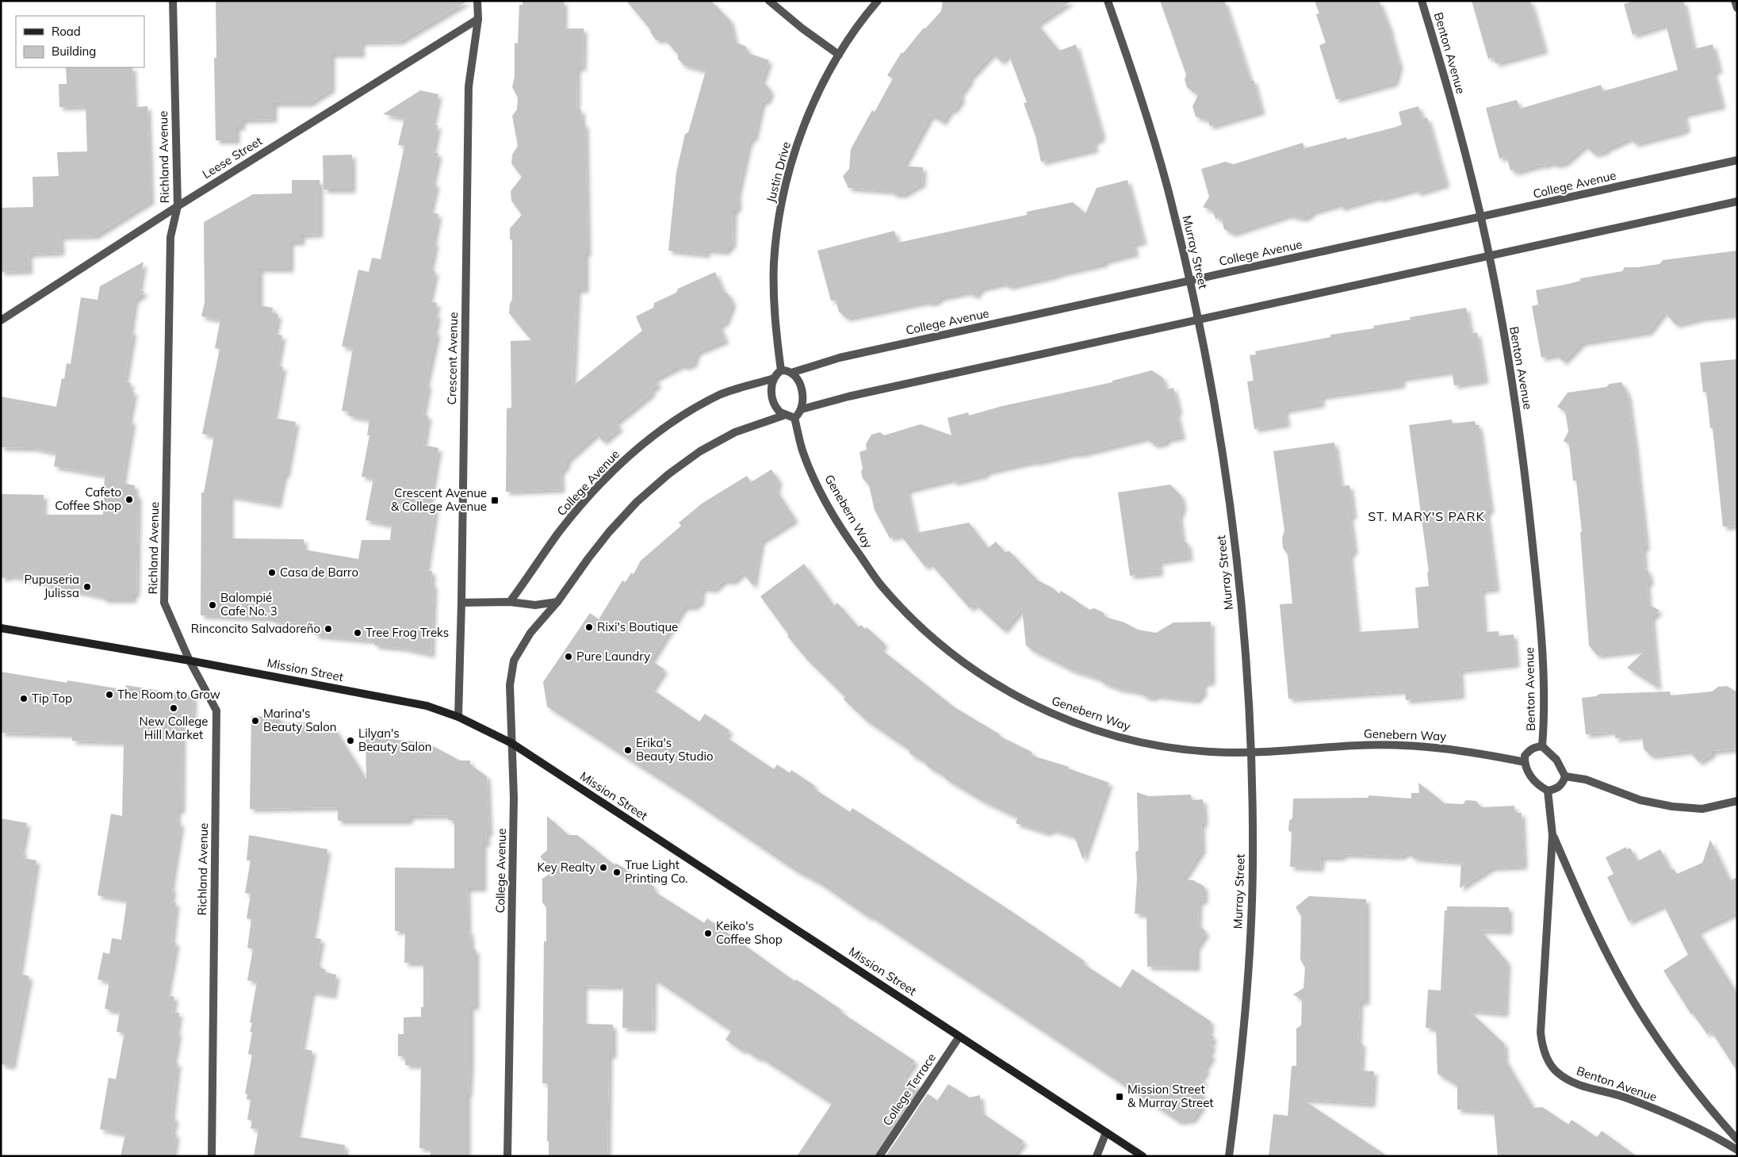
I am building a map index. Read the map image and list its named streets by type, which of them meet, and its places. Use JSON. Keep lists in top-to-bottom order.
{
  "streets": {
    "main road": ["Mission Street"],
    "street": [
      "Benton Avenue",
      "Richland Avenue",
      "Leese Street",
      "Justin Drive",
      "College Avenue",
      "Murray Street",
      "Crescent Avenue",
      "Genebern Way",
      "College Terrace"
    ]
  },
  "crossings": [
    ["Benton Avenue", "College Avenue"],
    ["Benton Avenue", "Genebern Way"],
    ["Richland Avenue", "Leese Street"],
    ["Richland Avenue", "Mission Street"],
    ["Leese Street", "Crescent Avenue"],
    ["Justin Drive", "College Avenue"],
    ["Justin Drive", "Genebern Way"],
    ["College Avenue", "Murray Street"],
    ["College Avenue", "Genebern Way"],
    ["College Avenue", "Mission Street"],
    ["Murray Street", "Genebern Way"],
    ["Crescent Avenue", "Mission Street"],
    ["Mission Street", "College Terrace"]
  ],
  "districts": ["ST. MARY'S PARK"],
  "places": {
    "other": [
      "Cafeto Coffee Shop",
      "Casa de Barro",
      "Pupuseria Julissa",
      "Balompié Cafe No. 3",
      "Rixi's Boutique",
      "Rinconcito Salvadoreño",
      "Tree Frog Treks",
      "Pure Laundry",
      "The Room to Grow",
      "Tip Top",
      "New College Hill Market",
      "Marina's Beauty Salon",
      "Lilyan's Beauty Salon",
      "Erika's Beauty Studio",
      "Key Realty",
      "True Light Printing Co.",
      "Keiko's Coffee Shop"
    ],
    "transit": ["Crescent Avenue & College Avenue", "Mission Street & Murray Street"]
  },
  "legend": ["Road", "Building"]
}
